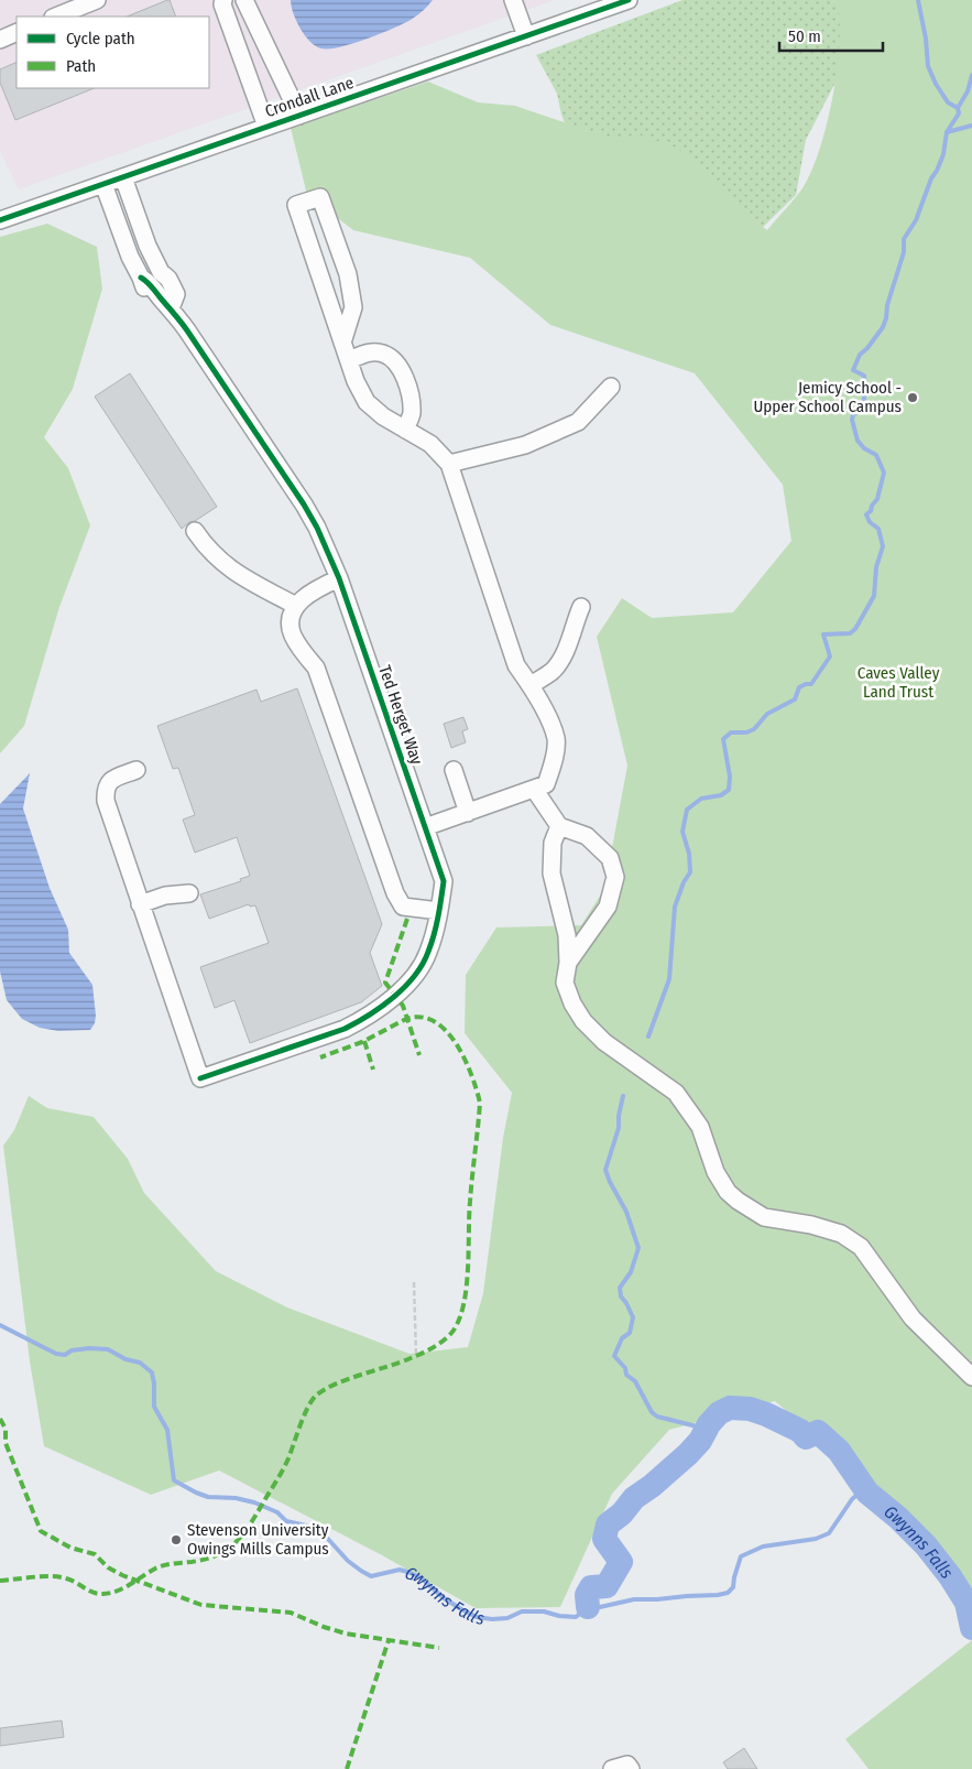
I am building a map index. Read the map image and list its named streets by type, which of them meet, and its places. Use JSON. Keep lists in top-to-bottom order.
{
  "streets": {
    "street": ["Crondall Lane", "Ted Herget Way"]
  },
  "crossings": [
    ["Crondall Lane", "Ted Herget Way"]
  ],
  "water": ["Gwynns Falls"],
  "parks": ["Caves Valley Land Trust"],
  "places": ["Jemicy School - Upper School Campus", "Stevenson University Owings Mills Campus"],
  "legend": ["Cycle path", "Path"],
  "scale_bar": "50 m"
}
